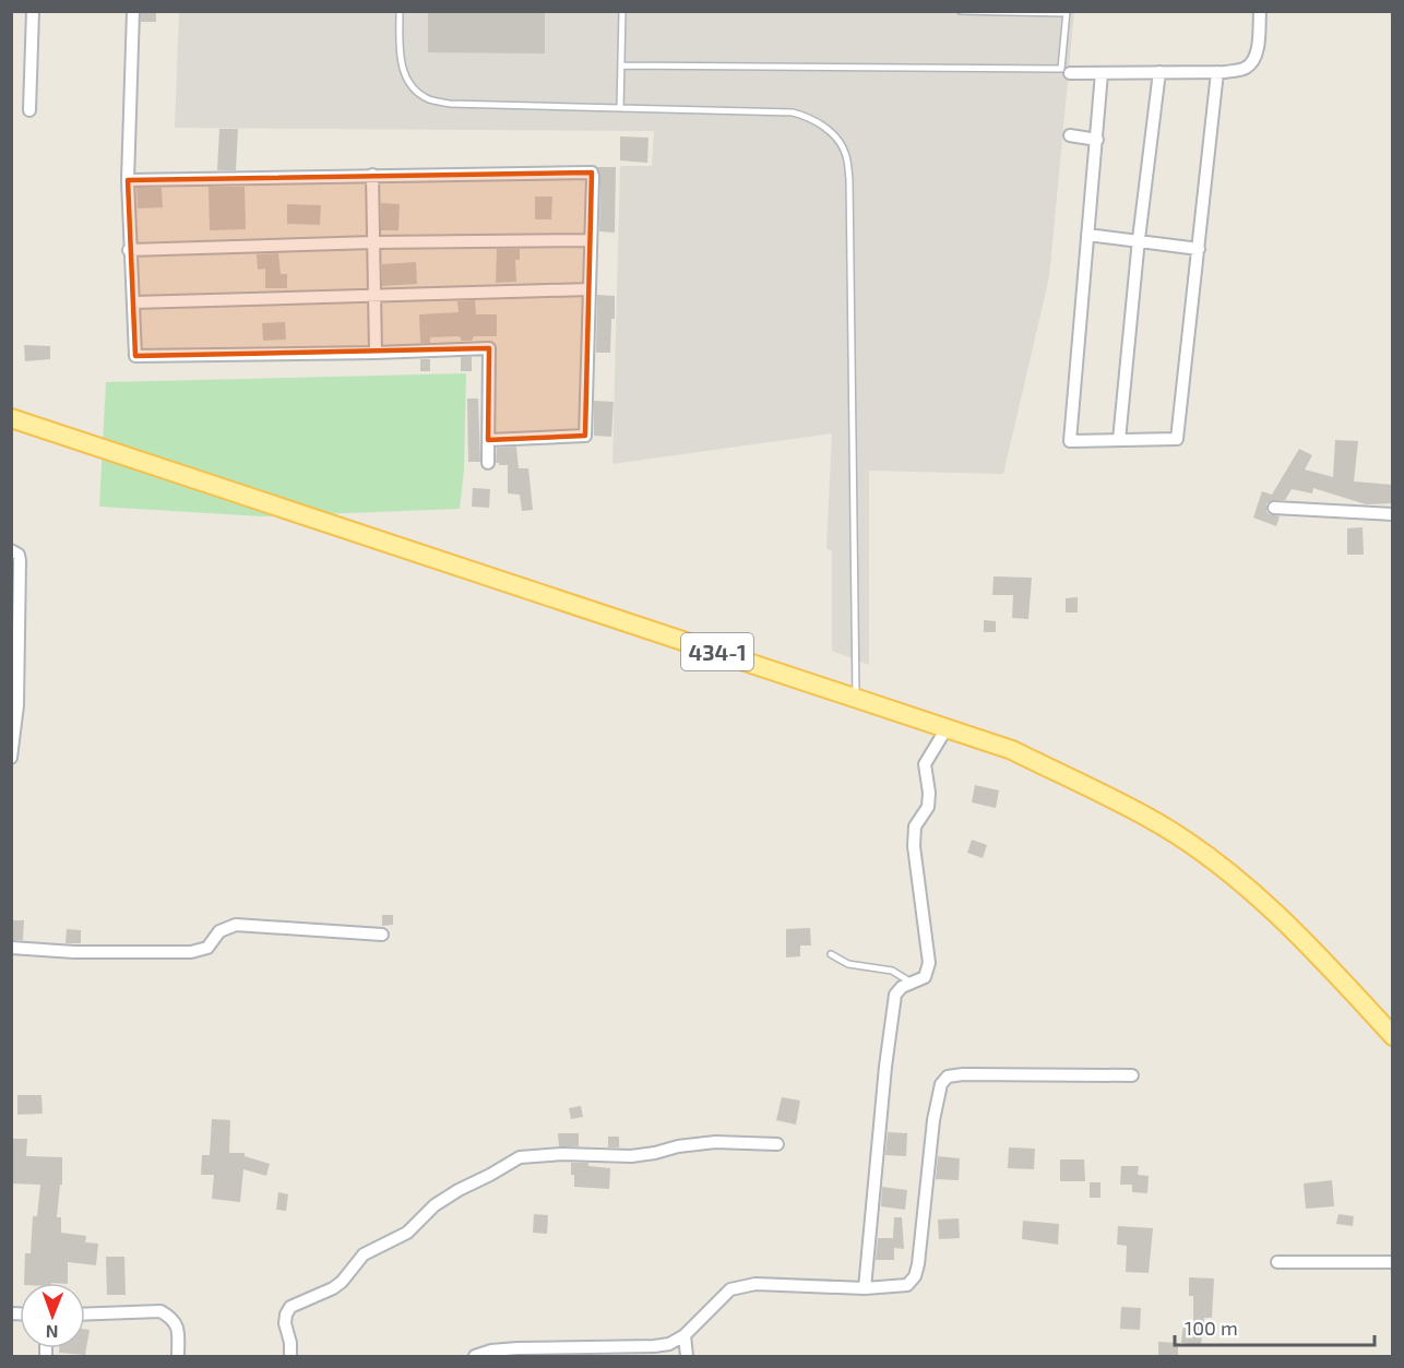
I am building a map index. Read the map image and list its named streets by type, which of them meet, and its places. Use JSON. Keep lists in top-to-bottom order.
{
  "streets": {
    "main road": ["434-1"]
  },
  "scale_bar": "100 m",
  "north": "bottom"
}
